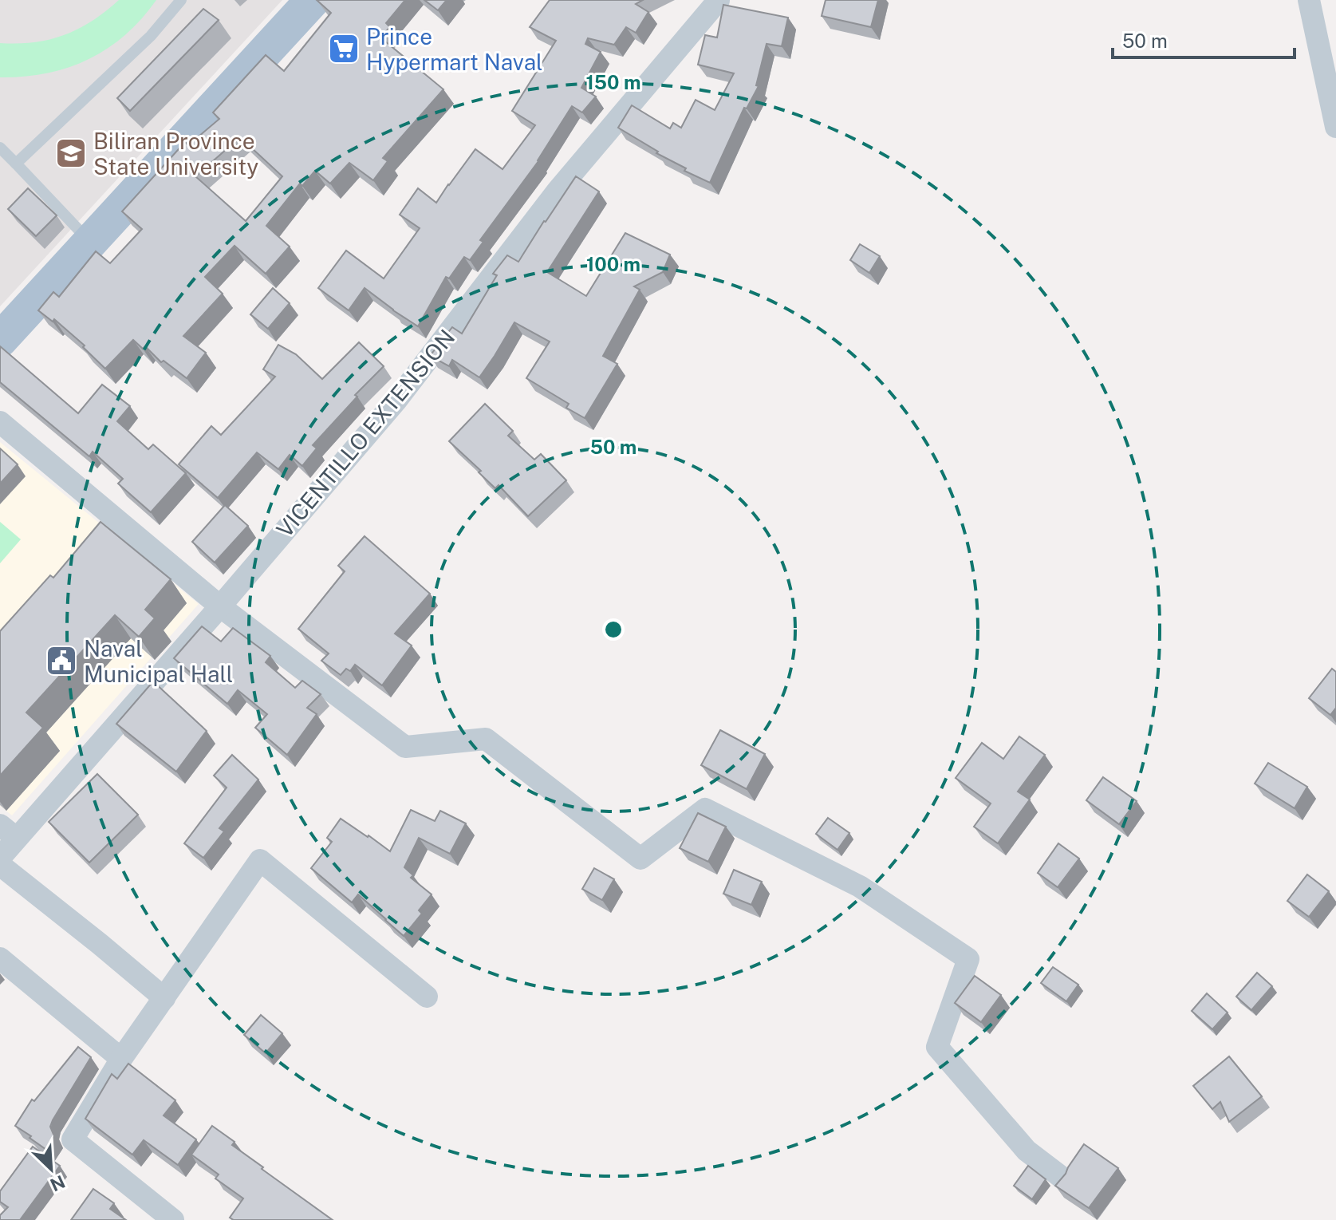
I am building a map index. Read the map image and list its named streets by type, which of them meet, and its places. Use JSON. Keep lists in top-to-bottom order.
{
  "streets": {
    "street": ["VICENTILLO EXTENSION"]
  },
  "places": {
    "supermarket": ["Prince Hypermart Naval"],
    "school or university": ["Biliran Province State University"],
    "public building": ["Naval Municipal Hall"]
  },
  "scale_bar": "50 m",
  "north": "bottom right",
  "rings": ["150 m", "100 m", "50 m"]
}
